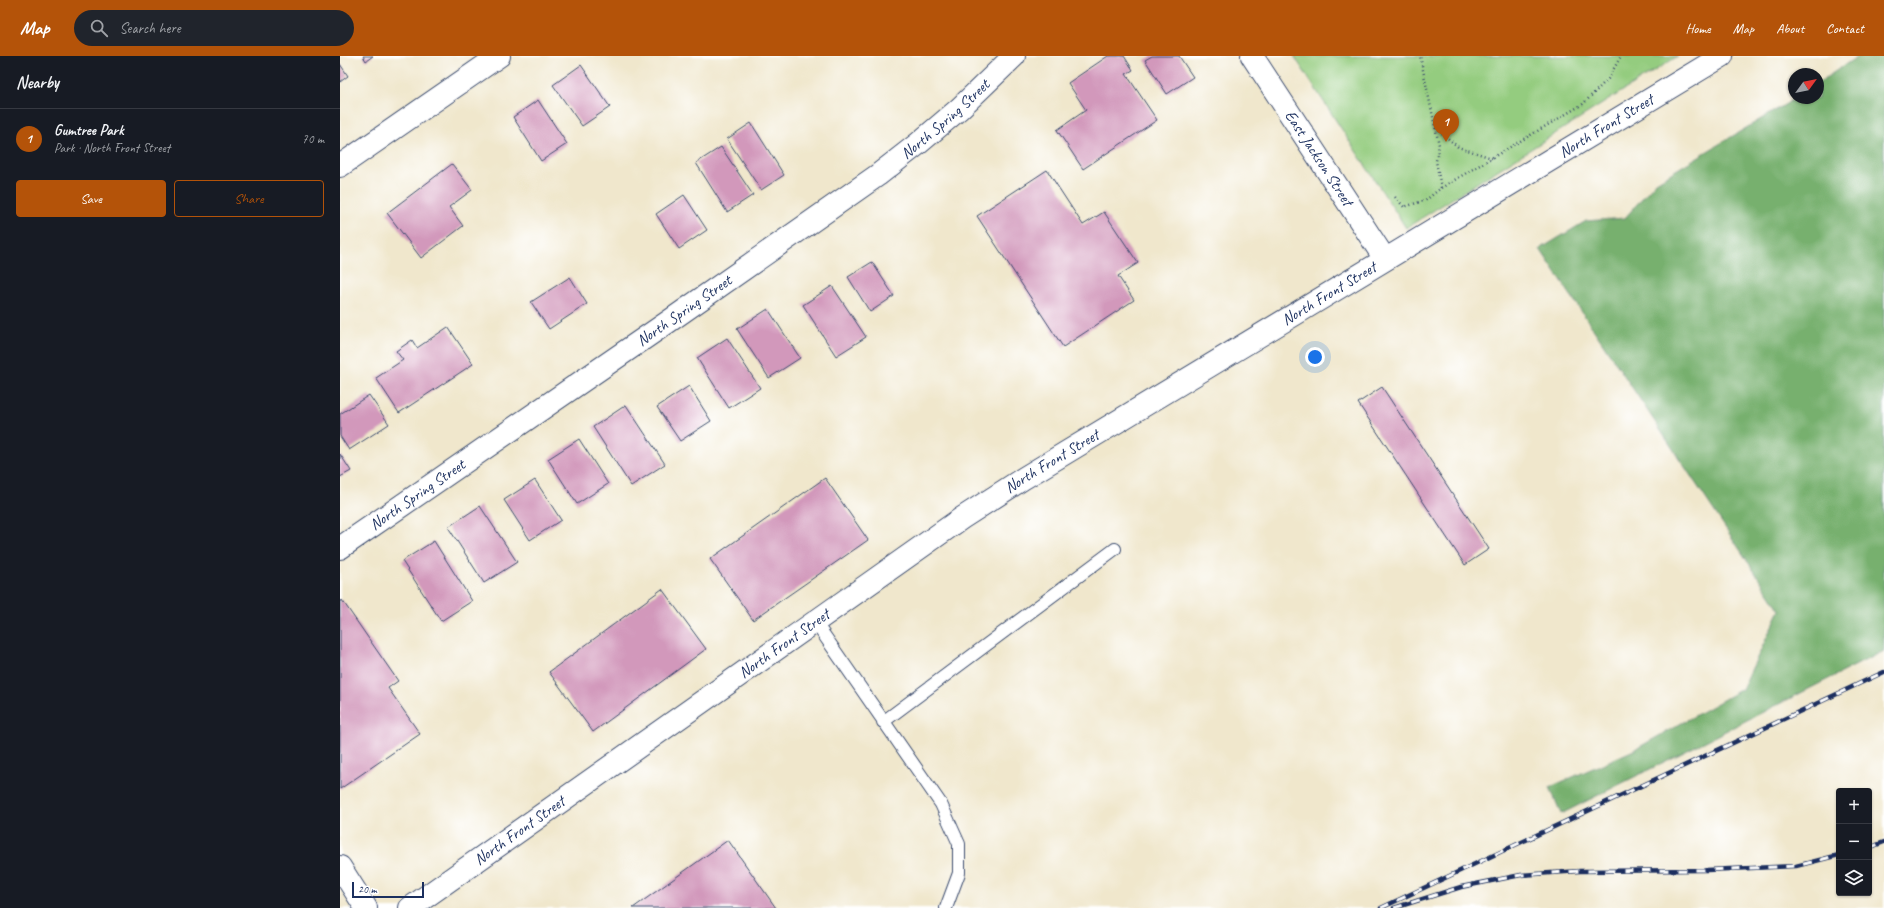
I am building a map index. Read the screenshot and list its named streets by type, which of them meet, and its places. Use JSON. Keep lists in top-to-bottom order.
{
  "streets": {
    "street": ["North Spring Street", "North Front Street", "East Jackson Street"]
  },
  "crossings": [
    ["North Front Street", "East Jackson Street"]
  ],
  "scale_bar": "20 m",
  "north": "top right",
  "page": {
    "header": "Map",
    "search": "Search here",
    "nav": [
      "Home",
      "Map",
      "About",
      "Contact"
    ],
    "heading": "Nearby",
    "list": [
      {
        "mark": "1",
        "name": "Gumtree Park",
        "note": "Park · North Front Street",
        "value": "70 m"
      }
    ],
    "pins": "1",
    "buttons": ["Save", "Share"],
    "map_buttons": ["+", "−"],
    "scale": "20 m"
  }
}
